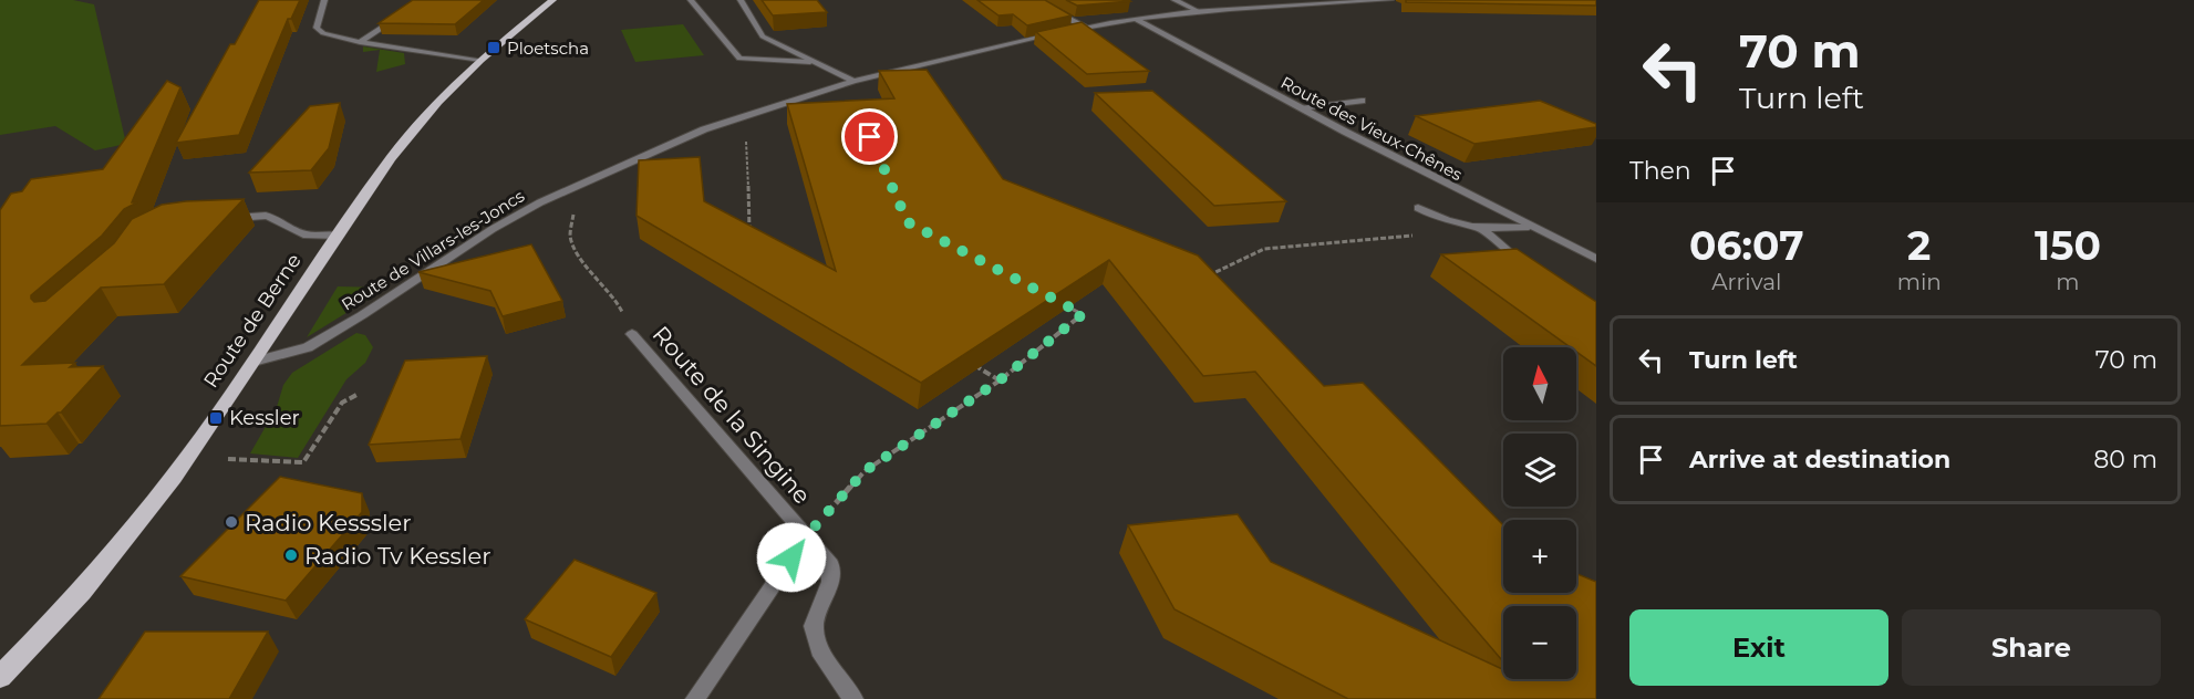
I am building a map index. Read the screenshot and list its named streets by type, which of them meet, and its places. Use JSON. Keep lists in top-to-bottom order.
{
  "streets": {
    "main road": ["Route de Berne"],
    "street": ["Route des Vieux-Chênes", "Route de Villars-les-Joncs", "Route de la Singine"]
  },
  "crossings": [
    ["Route de Villars-les-Joncs", "Route de Berne"]
  ],
  "places": {
    "transit": ["Ploetscha", "Kessler"],
    "other": ["Radio Kesssler", "Radio Tv Kessler"]
  },
  "north": "top",
  "page": {
    "turn": ["70 m", "Turn left"],
    "then": "Then",
    "eta": [
      "06:07",
      "Arrival",
      "2",
      "min",
      "150",
      "m"
    ],
    "list": [
      {
        "name": "Turn left",
        "value": "70 m"
      },
      {
        "name": "Arrive at destination",
        "value": "80 m"
      }
    ],
    "map_buttons": ["+", "−"],
    "buttons": ["Exit", "Share"]
  }
}
